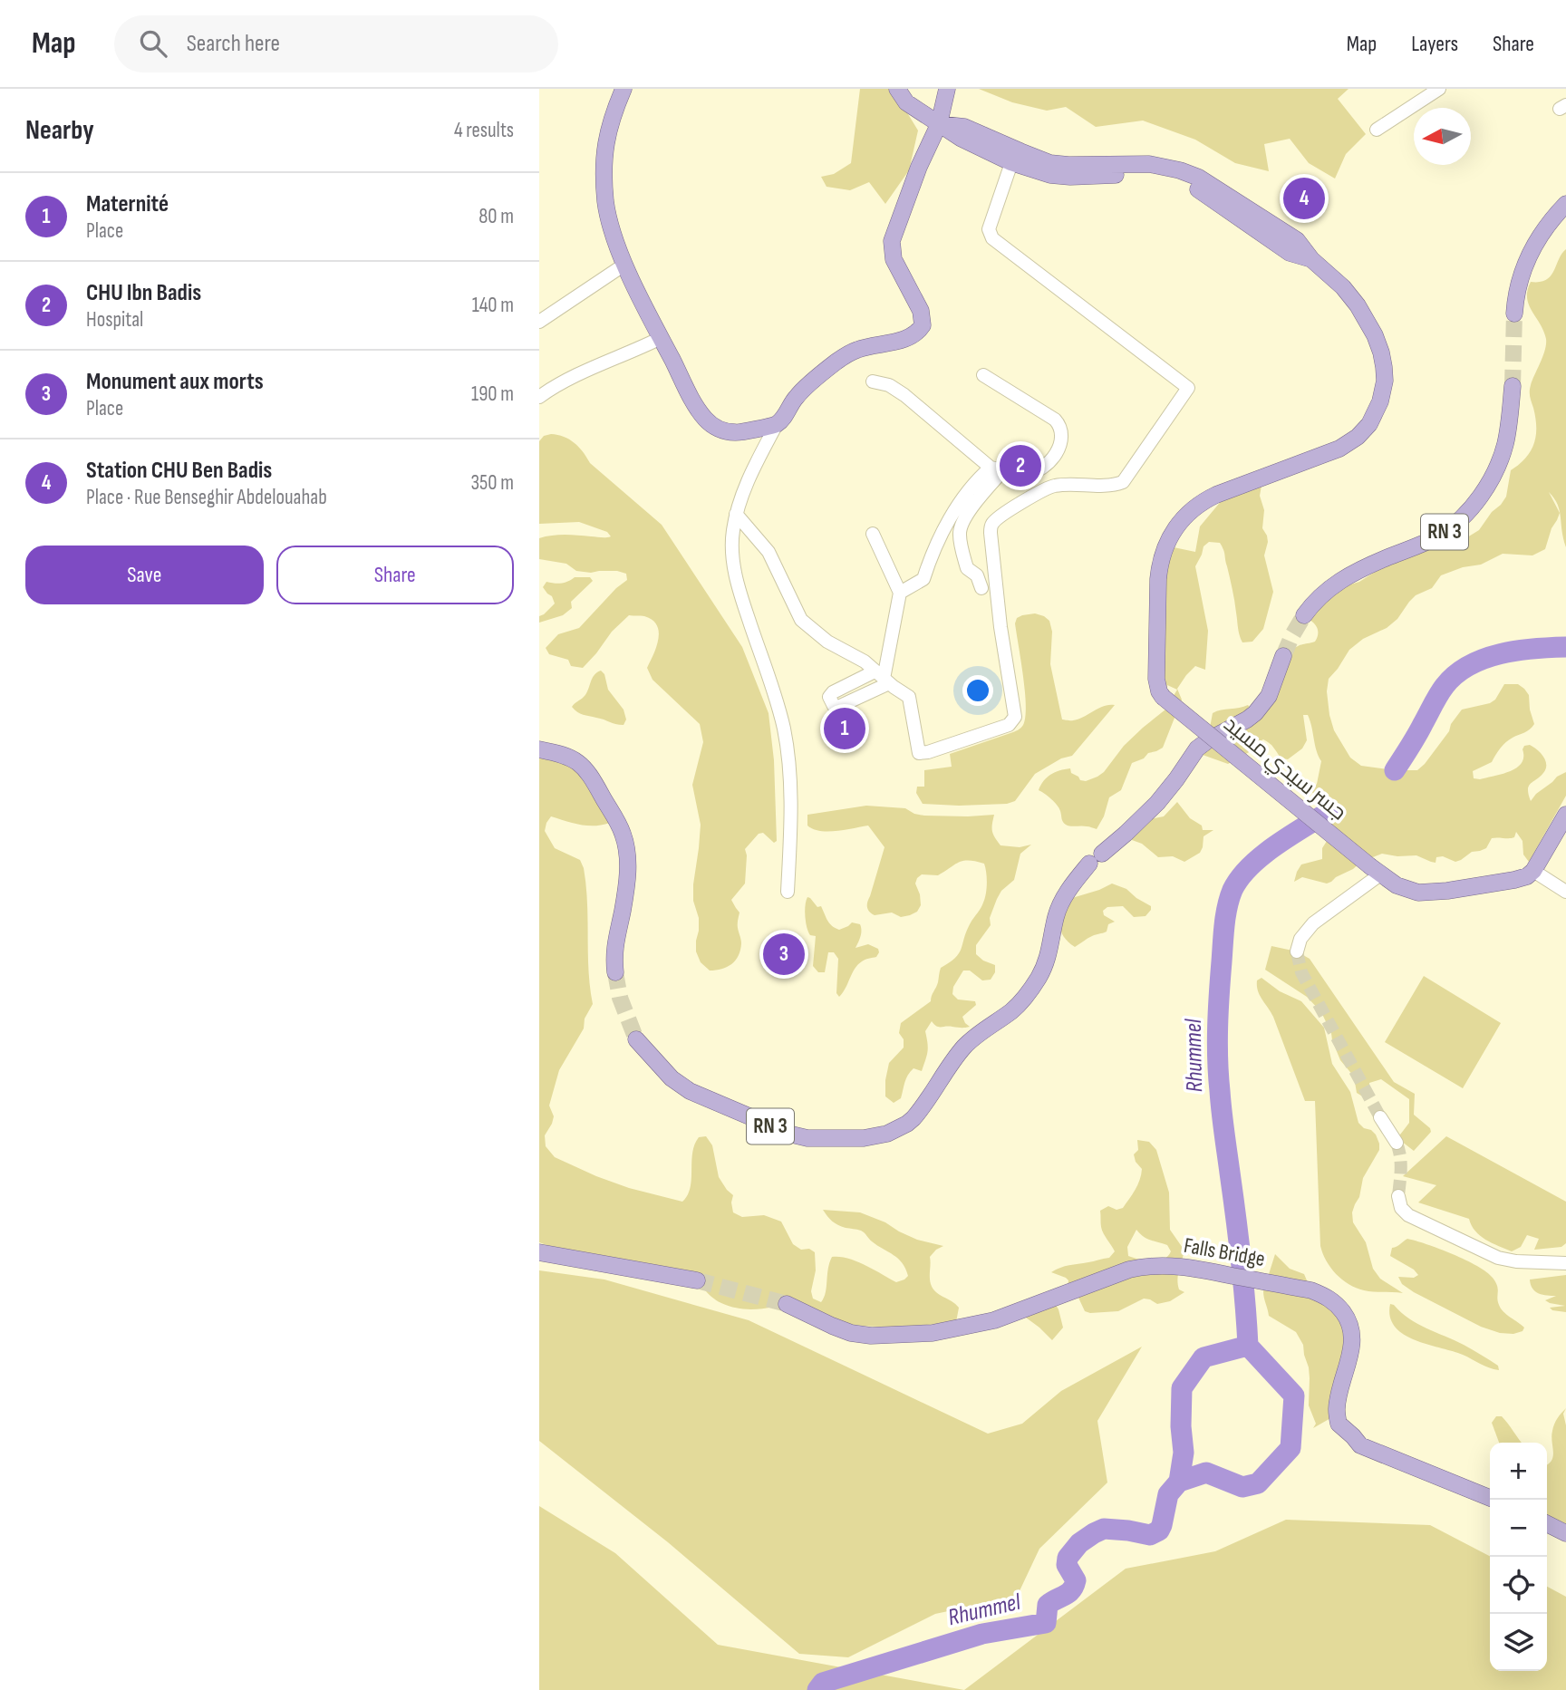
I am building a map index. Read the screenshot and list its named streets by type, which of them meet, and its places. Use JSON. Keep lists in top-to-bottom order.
{
  "streets": {
    "main road": ["RN 3", "جسر سيدي مسيد", "Falls Bridge"]
  },
  "water": ["Rhummel"],
  "north": "left",
  "page": {
    "header": "Map",
    "search": "Search here",
    "nav": ["Map", "Layers", "Share"],
    "heading": ["Nearby", "4 results"],
    "list": [
      {
        "mark": "1",
        "name": "Maternité",
        "note": "Place",
        "value": "80 m"
      },
      {
        "mark": "2",
        "name": "CHU Ibn Badis",
        "note": "Hospital",
        "value": "140 m"
      },
      {
        "mark": "3",
        "name": "Monument aux morts",
        "note": "Place",
        "value": "190 m"
      },
      {
        "mark": "4",
        "name": "Station CHU Ben Badis",
        "note": "Place · Rue Benseghir Abdelouahab",
        "value": "350 m"
      }
    ],
    "pins": [
      "4",
      "2",
      "1",
      "3"
    ],
    "buttons": ["Save", "Share"],
    "map_buttons": ["+", "−"]
  }
}
